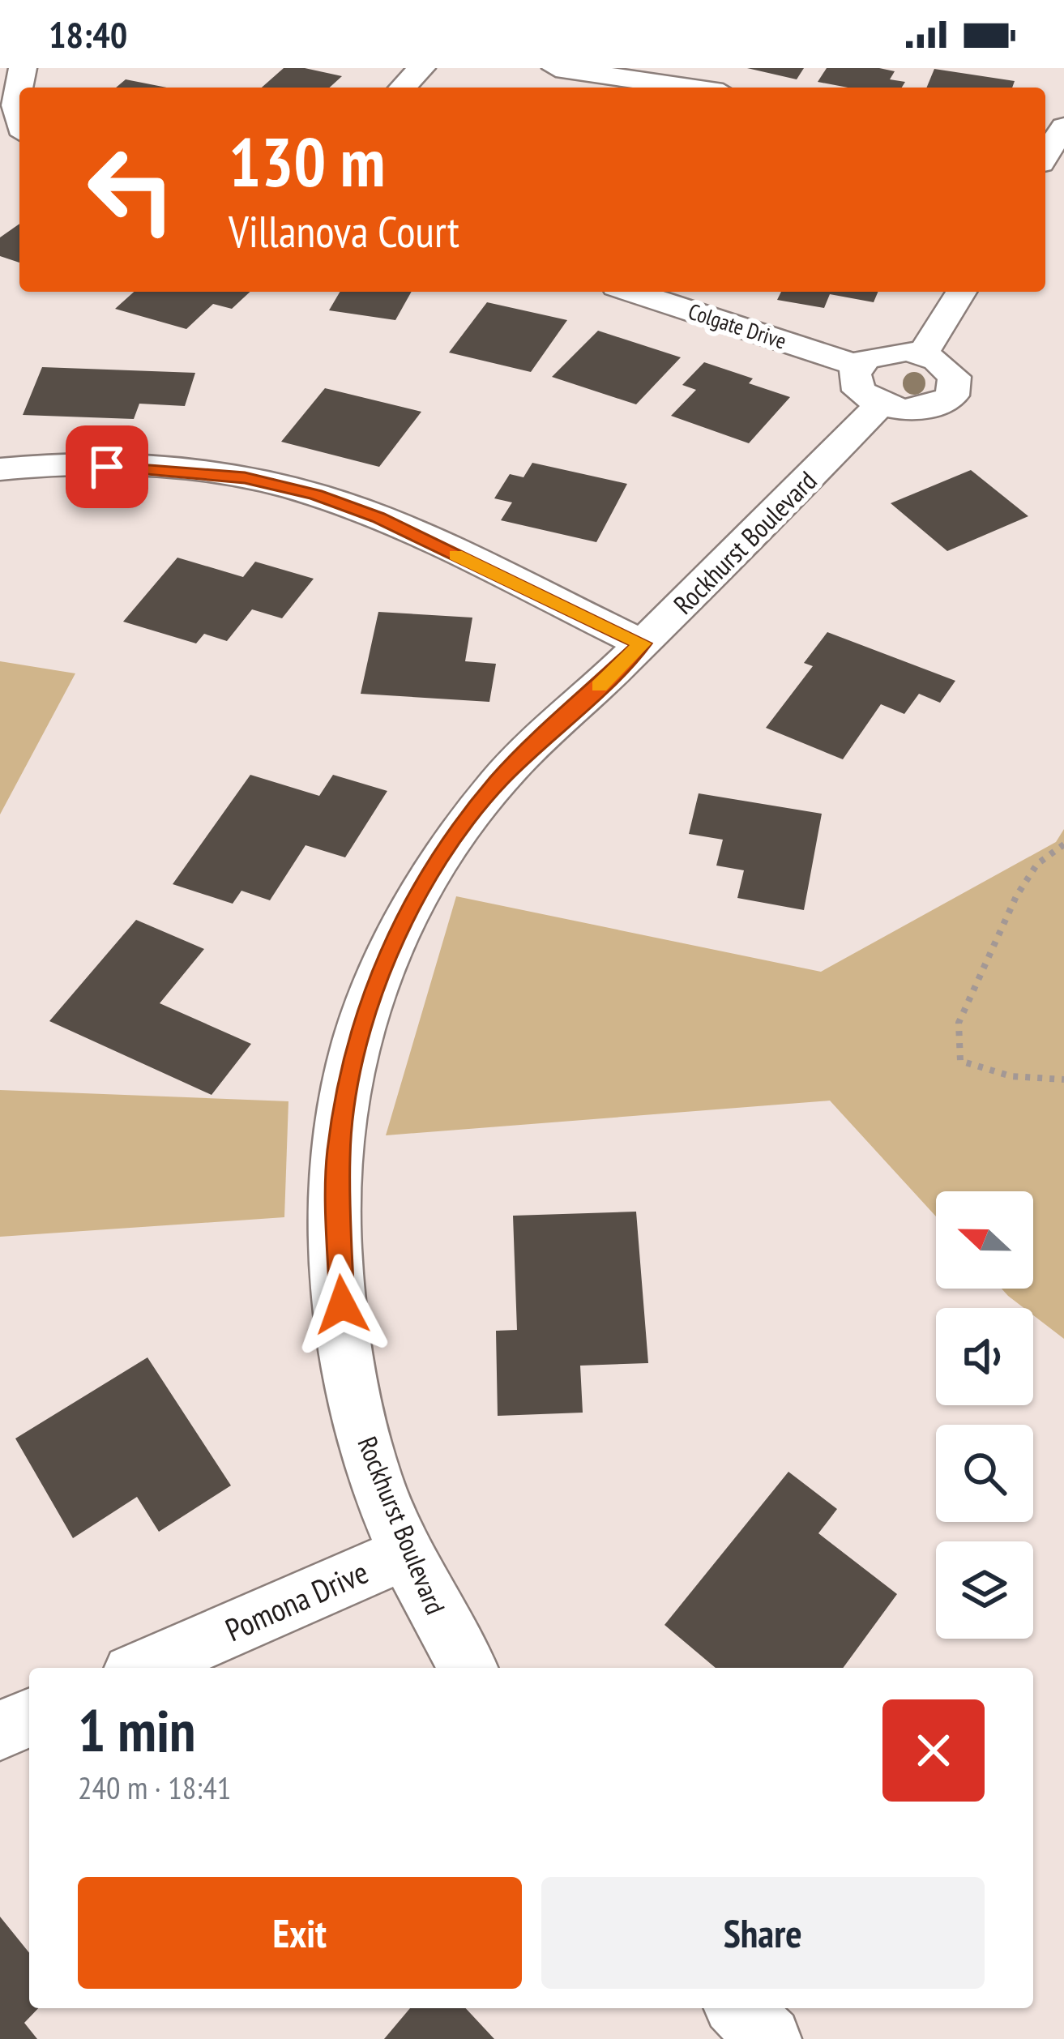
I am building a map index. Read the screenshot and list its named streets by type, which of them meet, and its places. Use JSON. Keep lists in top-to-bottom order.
{
  "streets": {
    "street": ["Colgate Drive", "Rockhurst Boulevard", "Pomona Drive"]
  },
  "crossings": [
    ["Rockhurst Boulevard", "Pomona Drive"]
  ],
  "north": "left",
  "page": {
    "status": "18:40",
    "turn": ["130 m", "Villanova Court"],
    "heading": ["1 min", "240 m · 18:41"],
    "buttons": ["Exit", "Share"]
  }
}
